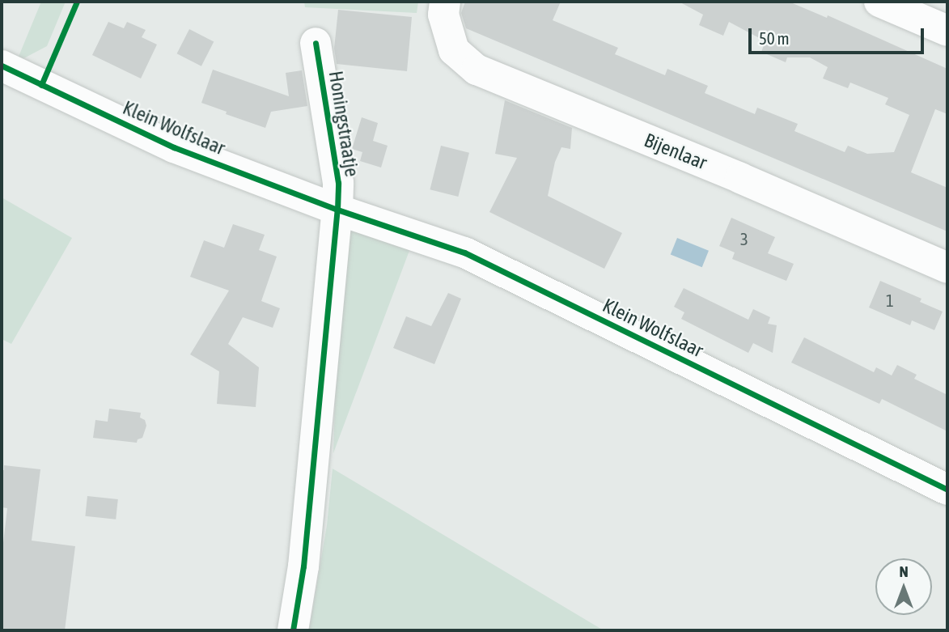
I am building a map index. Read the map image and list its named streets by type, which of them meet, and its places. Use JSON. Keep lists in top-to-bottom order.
{
  "streets": {
    "street": ["Honingstraatje", "Klein Wolfslaar", "Bijenlaar"]
  },
  "crossings": [
    ["Honingstraatje", "Klein Wolfslaar"]
  ],
  "house_numbers": ["3", "1"],
  "scale_bar": "50 m",
  "north": "top"
}
